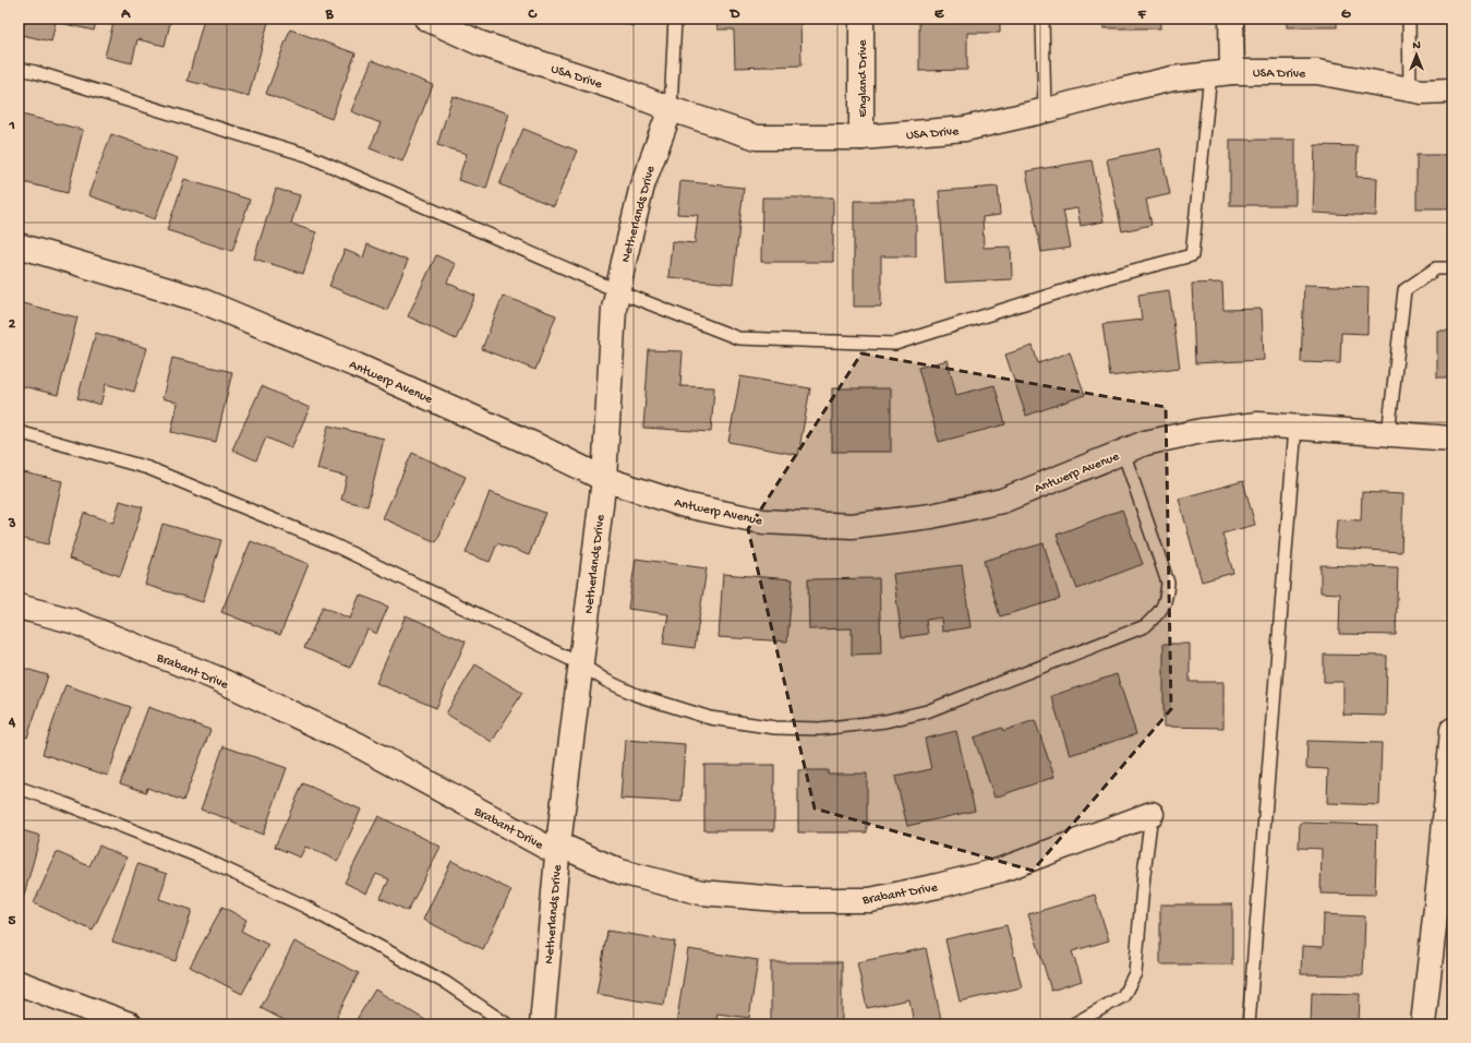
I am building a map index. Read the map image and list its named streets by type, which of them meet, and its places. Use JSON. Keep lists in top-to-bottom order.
{
  "streets": {
    "street": [
      "USA Drive",
      "England Drive",
      "Netherlands Drive",
      "Antwerp Avenue",
      "Brabant Drive"
    ]
  },
  "crossings": [
    ["USA Drive", "England Drive"],
    ["USA Drive", "Netherlands Drive"],
    ["Netherlands Drive", "Antwerp Avenue"],
    ["Netherlands Drive", "Brabant Drive"]
  ],
  "north": "top",
  "grid": {
    "columns": [
      "A",
      "B",
      "C",
      "D",
      "E",
      "F",
      "G"
    ],
    "rows": [
      "1",
      "2",
      "3",
      "4",
      "5"
    ]
  }
}
